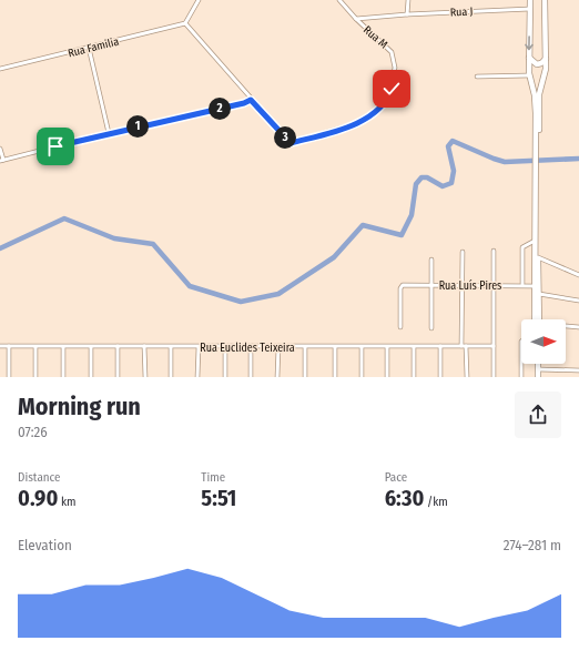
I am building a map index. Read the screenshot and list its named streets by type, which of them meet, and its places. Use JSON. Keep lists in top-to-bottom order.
{
  "streets": {
    "street": [
      "Rua J",
      "Rua M",
      "Rua Familia",
      "Rua Luís Pires",
      "Rua Euclides Teixeira"
    ]
  },
  "crossings": [
    ["Rua J", "Rua M"]
  ],
  "north": "right",
  "page": {
    "pins": ["2", "1", "3"],
    "heading": ["Morning run", "07:26"],
    "stats": [
      ["Distance", "0.90 km"],
      ["Time", "5:51"],
      ["Pace", "6:30 /km"]
    ],
    "chart": ["Elevation", "274–281 m"]
  }
}
